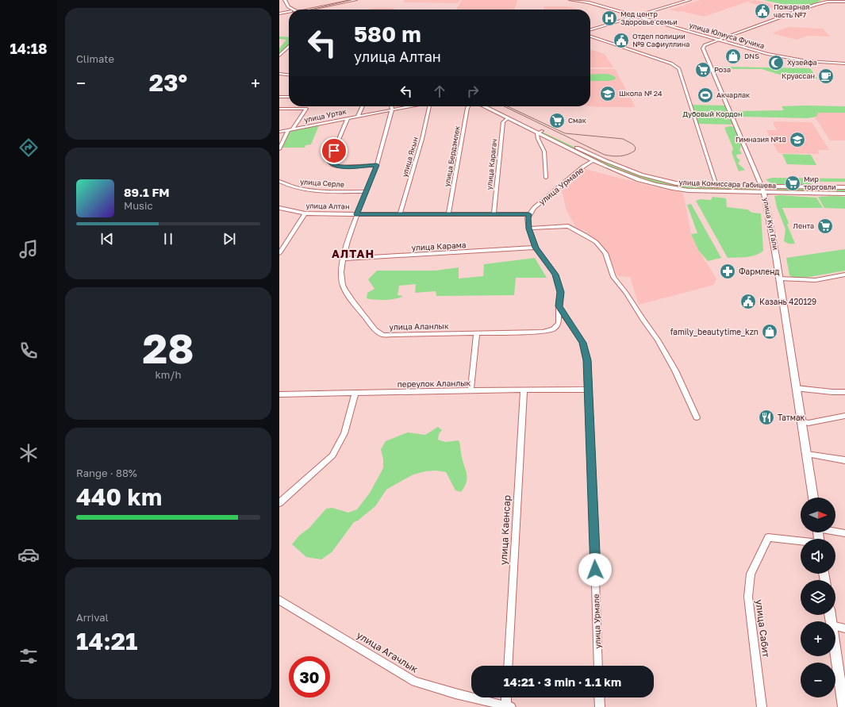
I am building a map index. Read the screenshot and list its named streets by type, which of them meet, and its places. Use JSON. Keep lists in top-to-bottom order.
{
  "streets": {
    "main road": ["улица Юлиуса Фучика"],
    "street": [
      "улица Уртак",
      "улица Бердэмлек",
      "улица Якын",
      "улица Карагач",
      "улица Серле",
      "улица Комиссара Габишева",
      "улица Урмале",
      "улица Алтан",
      "улица Кул Гали",
      "улица Карама",
      "улица Аланлык",
      "переулок Аланлык",
      "улица Каенсар",
      "улица Сабит",
      "улица Агачлык"
    ]
  },
  "crossings": [
    ["улица Юлиуса Фучика", "улица Кул Гали"],
    ["улица Уртак", "улица Аланлык"],
    ["улица Бердэмлек", "улица Алтан"],
    ["улица Якын", "улица Алтан"],
    ["улица Карагач", "улица Комиссара Габишева"],
    ["улица Карагач", "улица Алтан"],
    ["улица Серле", "улица Аланлык"],
    ["улица Комиссара Габишева", "улица Урмале"],
    ["улица Комиссара Габишева", "улица Кул Гали"],
    ["улица Урмале", "улица Алтан"],
    ["улица Урмале", "улица Аланлык"],
    ["улица Урмале", "переулок Аланлык"],
    ["улица Алтан", "улица Аланлык"],
    ["улица Карама", "улица Аланлык"],
    ["переулок Аланлык", "улица Каенсар"]
  ],
  "districts": ["АЛТАН"],
  "parks": ["Дубовый Кордон"],
  "places": {
    "public building": ["Пожарная часть №7", "Отдел полиции №9 Сафиуллина", "Казань 420129"],
    "hospital": ["Мед центр Здоровье семьи"],
    "shop": ["DNS", "family_beautytime_kzn"],
    "mosque": ["Хузейфа"],
    "supermarket": [
      "Роза",
      "Смак",
      "Мир торговли",
      "Лента"
    ],
    "cafe": ["Круассан"],
    "school or university": ["Школа № 24", "Гимназия №18"],
    "sports": ["Акчарлак"],
    "pharmacy": ["Фармленд"],
    "restaurant": ["Татмак"]
  },
  "north": "right",
  "page": {
    "tabs": "14:18",
    "tile": [
      "Climate",
      ["28", "km/h"],
      ["Range · 88%", "440 km"],
      ["Arrival", "14:21"]
    ],
    "turn": ["580 m", "улица Алтан"],
    "heat": ["−", "23°", "+"],
    "song": ["89.1 FM", "Music"],
    "map_buttons": ["+", "−"],
    "limit": "30",
    "trip": "14:21 · 3 min · 1.1 km"
  }
}
